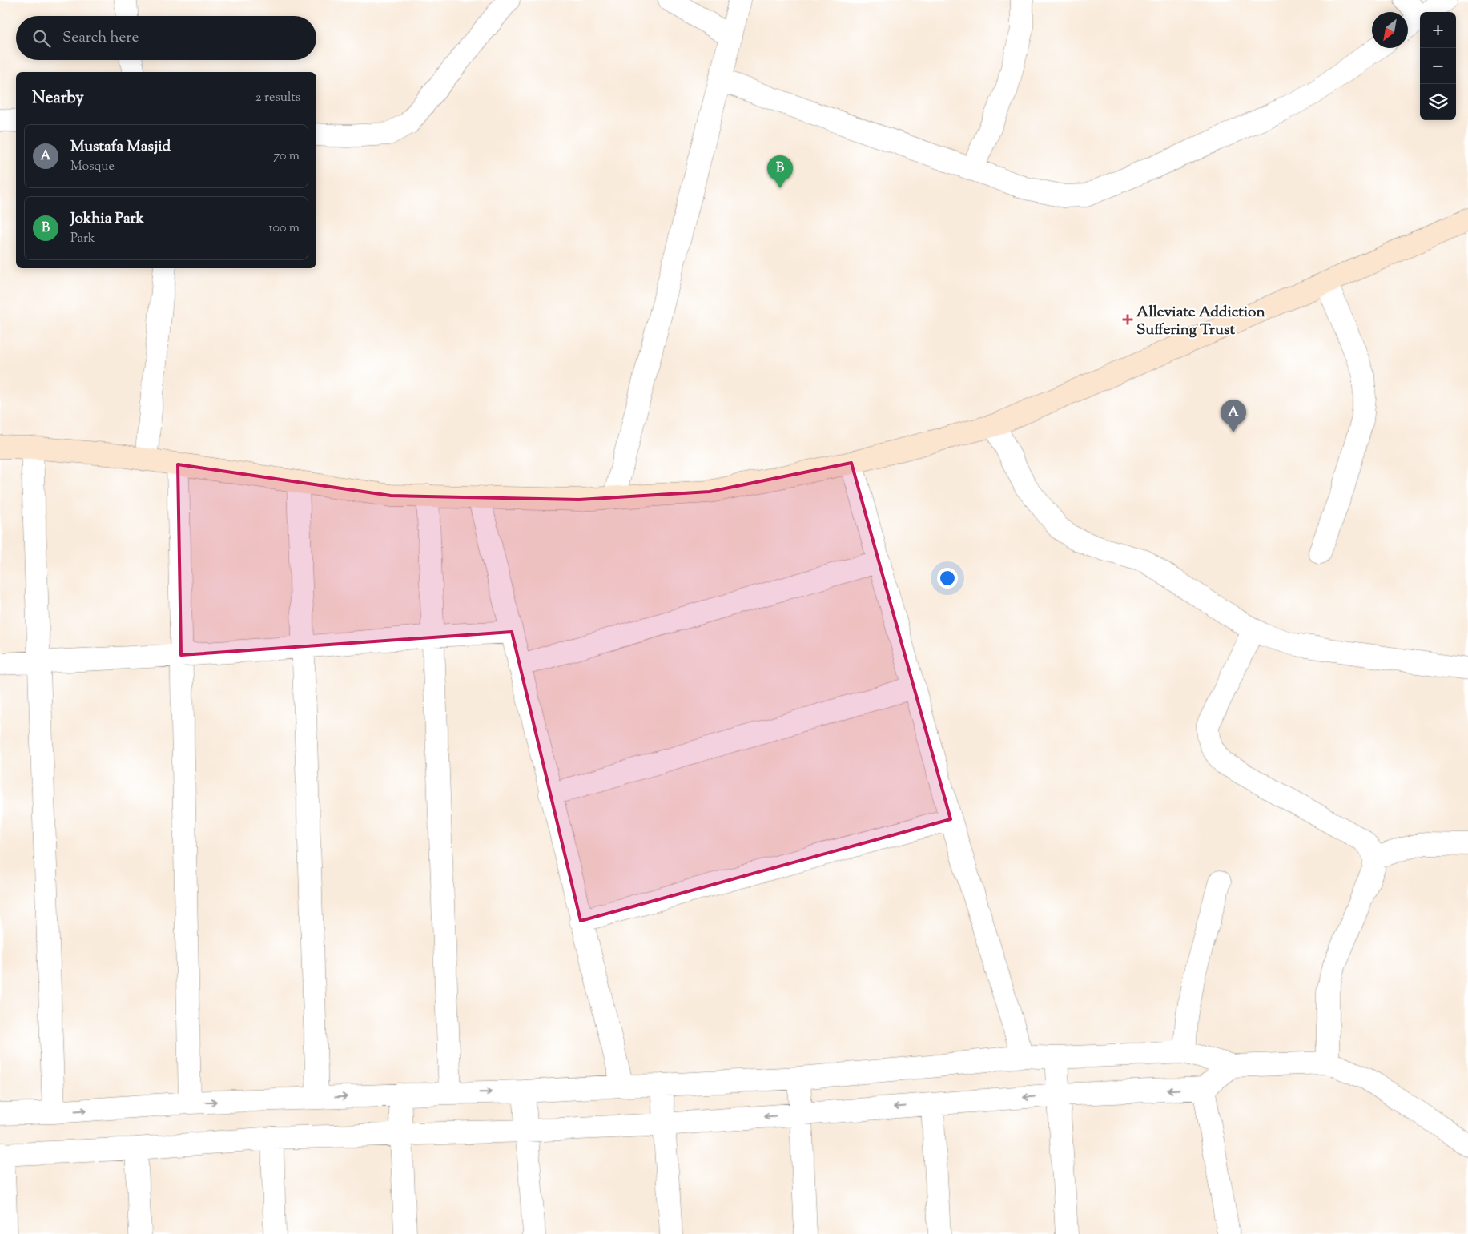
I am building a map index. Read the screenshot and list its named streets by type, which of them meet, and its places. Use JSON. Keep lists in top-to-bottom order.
{
  "places": {
    "health": ["Alleviate Addiction Suffering Trust"]
  },
  "north": "bottom left",
  "page": {
    "map_buttons": ["+", "−"],
    "search": "Search here",
    "heading": ["Nearby", "2 results"],
    "list": [
      {
        "mark": "A",
        "name": "Mustafa Masjid",
        "note": "Mosque",
        "value": "70 m"
      },
      {
        "mark": "B",
        "name": "Jokhia Park",
        "note": "Park",
        "value": "100 m"
      }
    ],
    "pins": ["B", "A"]
  }
}
